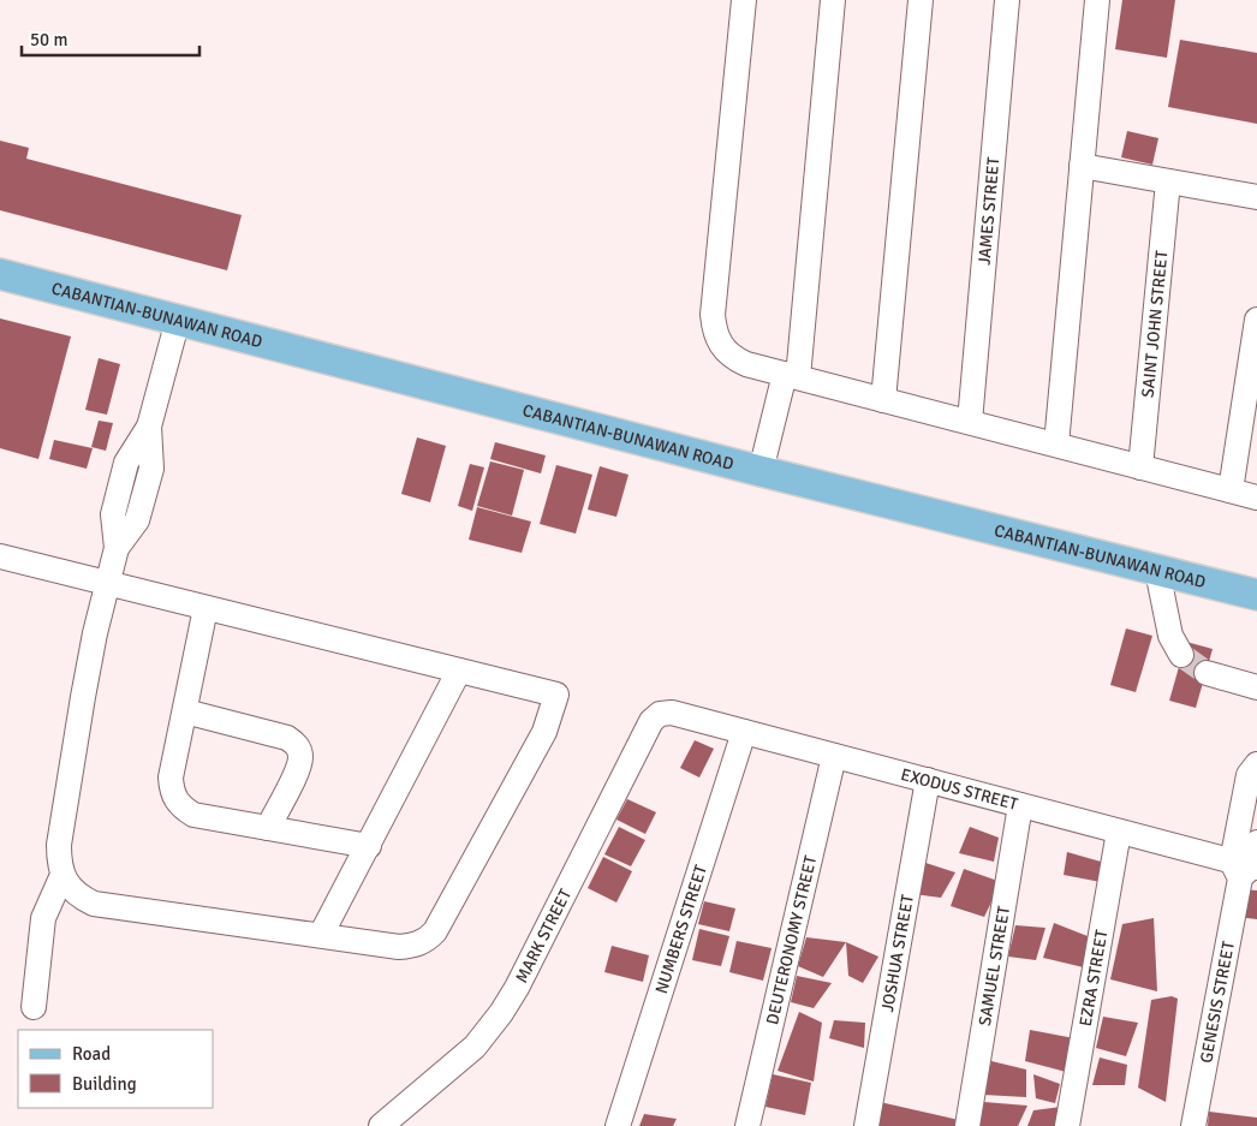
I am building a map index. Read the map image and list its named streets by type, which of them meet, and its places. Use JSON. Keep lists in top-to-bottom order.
{
  "streets": {
    "main road": ["CABANTIAN-BUNAWAN ROAD"],
    "street": [
      "JAMES STREET",
      "SAINT JOHN STREET",
      "EXODUS STREET",
      "NUMBERS STREET",
      "MARK STREET",
      "DEUTERONOMY STREET",
      "JOSHUA STREET",
      "SAMUEL STREET",
      "EZRA STREET",
      "GENESIS STREET"
    ]
  },
  "crossings": [
    ["EXODUS STREET", "NUMBERS STREET"],
    ["EXODUS STREET", "MARK STREET"],
    ["EXODUS STREET", "DEUTERONOMY STREET"],
    ["EXODUS STREET", "JOSHUA STREET"],
    ["EXODUS STREET", "SAMUEL STREET"],
    ["EXODUS STREET", "EZRA STREET"],
    ["EXODUS STREET", "GENESIS STREET"]
  ],
  "legend": ["Road", "Building"],
  "scale_bar": "50 m"
}
